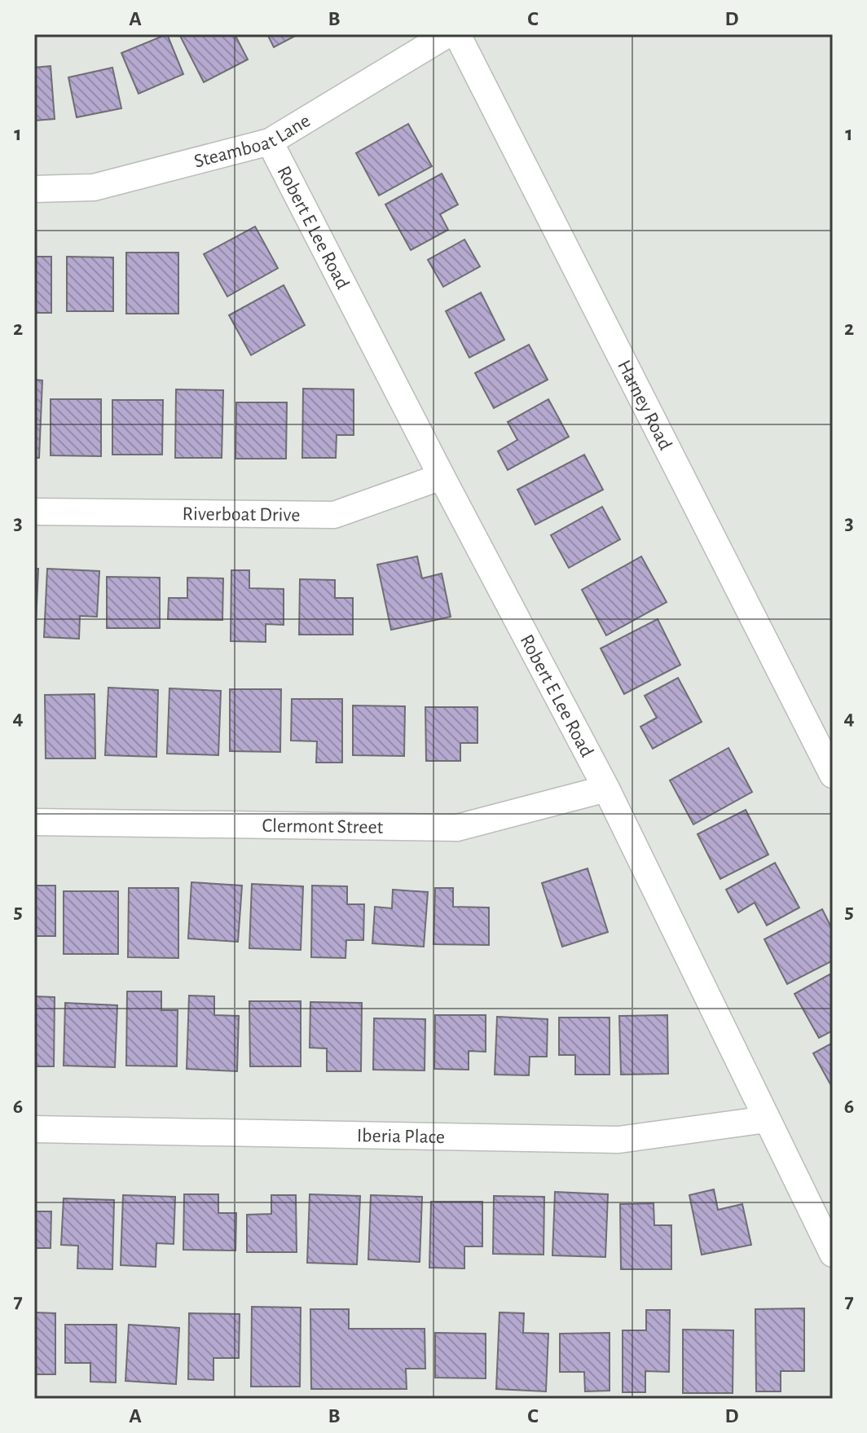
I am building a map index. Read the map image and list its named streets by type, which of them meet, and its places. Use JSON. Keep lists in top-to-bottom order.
{
  "streets": {
    "street": [
      "Steamboat Lane",
      "Robert E Lee Road",
      "Harney Road",
      "Riverboat Drive",
      "Clermont Street",
      "Iberia Place"
    ]
  },
  "crossings": [
    ["Steamboat Lane", "Robert E Lee Road"],
    ["Robert E Lee Road", "Riverboat Drive"],
    ["Robert E Lee Road", "Clermont Street"],
    ["Robert E Lee Road", "Iberia Place"]
  ],
  "grid": {
    "columns": [
      "A",
      "B",
      "C",
      "D"
    ],
    "rows": [
      "1",
      "2",
      "3",
      "4",
      "5",
      "6",
      "7"
    ]
  }
}
